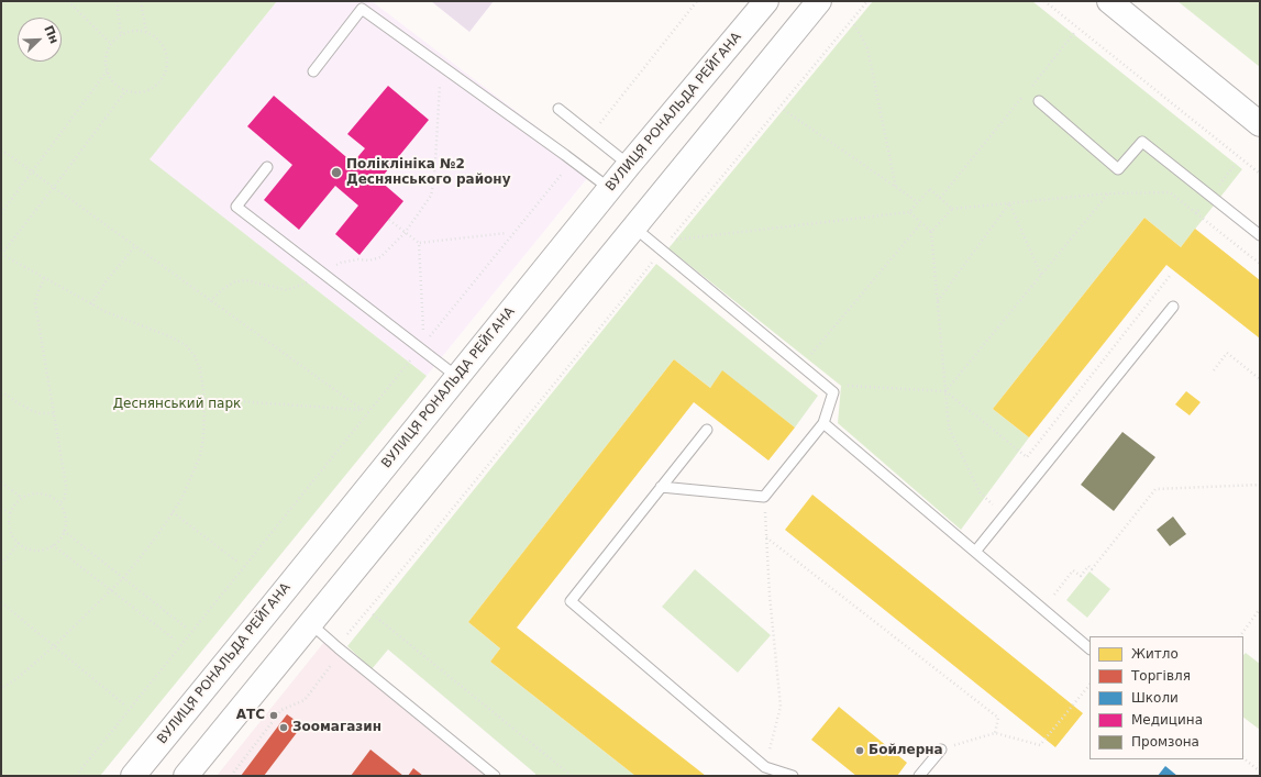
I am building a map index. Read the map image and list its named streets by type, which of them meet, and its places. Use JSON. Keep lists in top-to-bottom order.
{
  "streets": {
    "main road": ["ВУЛИЦЯ РОНАЛЬДА РЕЙГАНА"]
  },
  "parks": ["Деснянський парк"],
  "places": [
    "Поліклініка №2 Деснянського району",
    "АТС",
    "Зоомагазин",
    "Бойлерна"
  ],
  "legend": [
    "Житло",
    "Торгівля",
    "Школи",
    "Медицина",
    "Промзона"
  ],
  "north": "top right"
}
